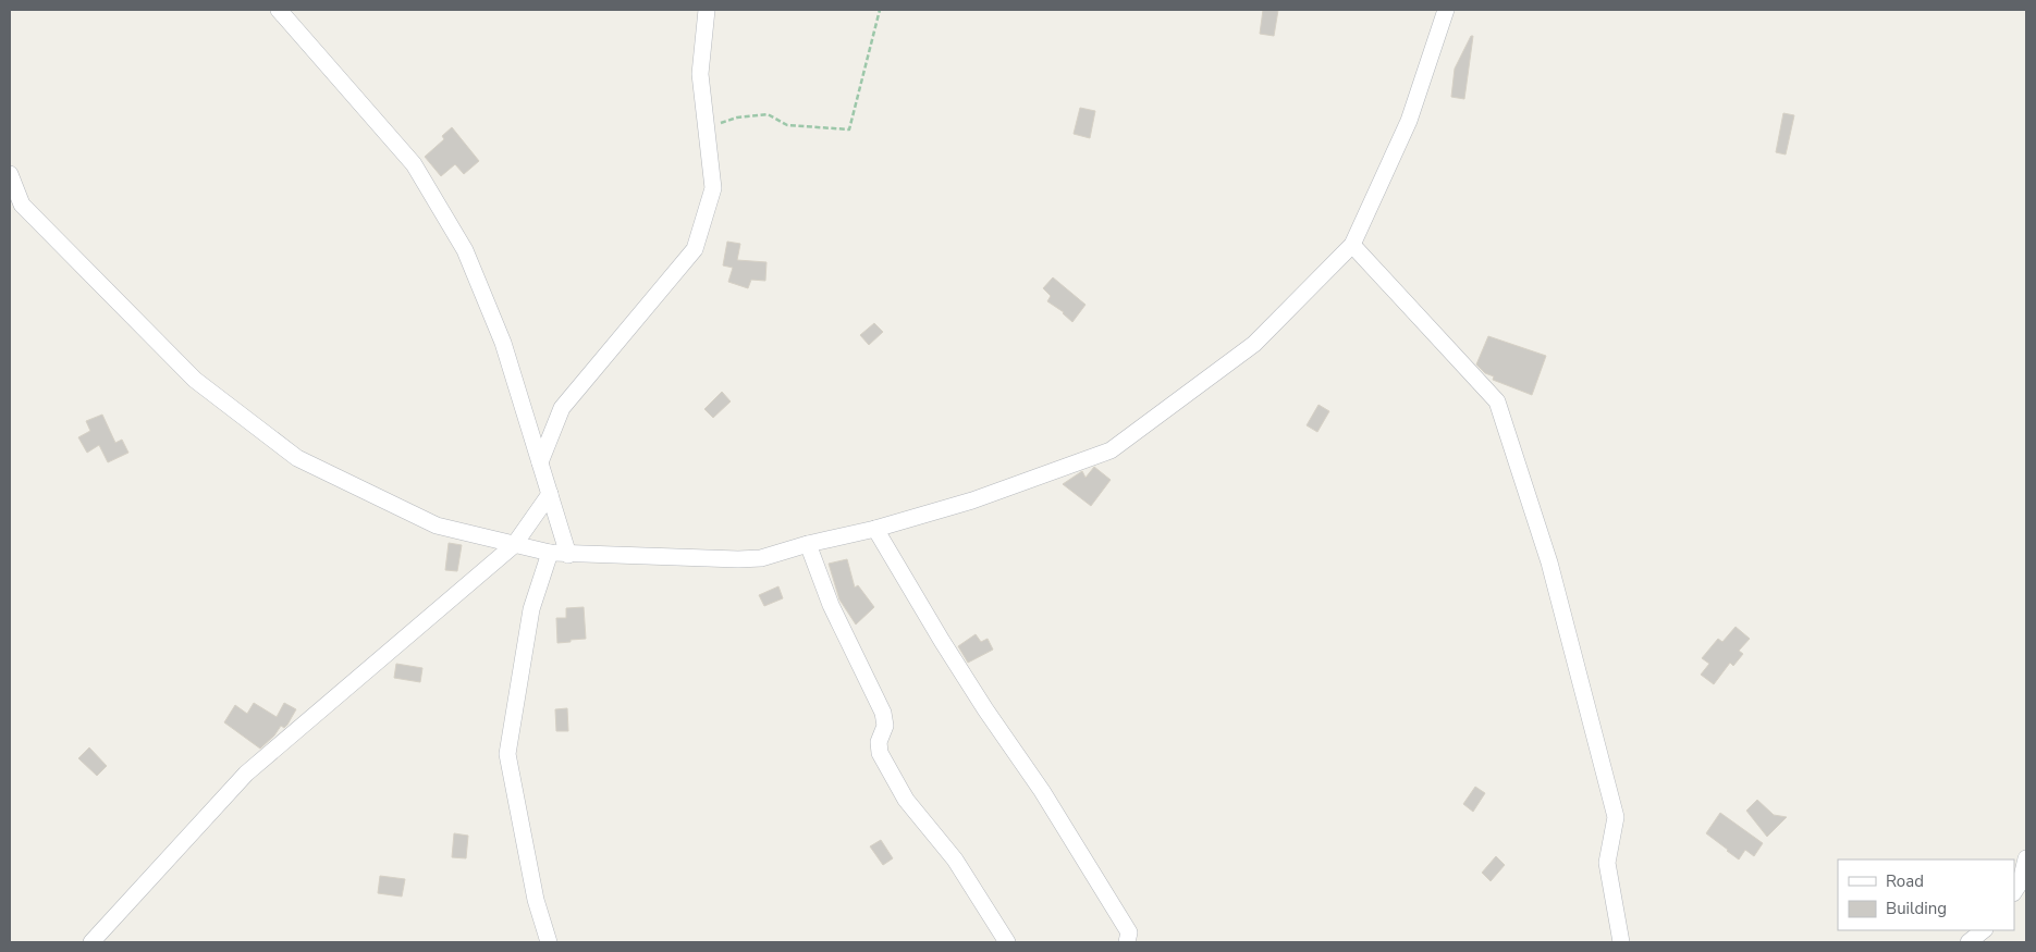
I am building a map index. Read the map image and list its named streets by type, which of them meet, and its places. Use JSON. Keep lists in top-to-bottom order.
{
  "legend": ["Road", "Building"]
}
